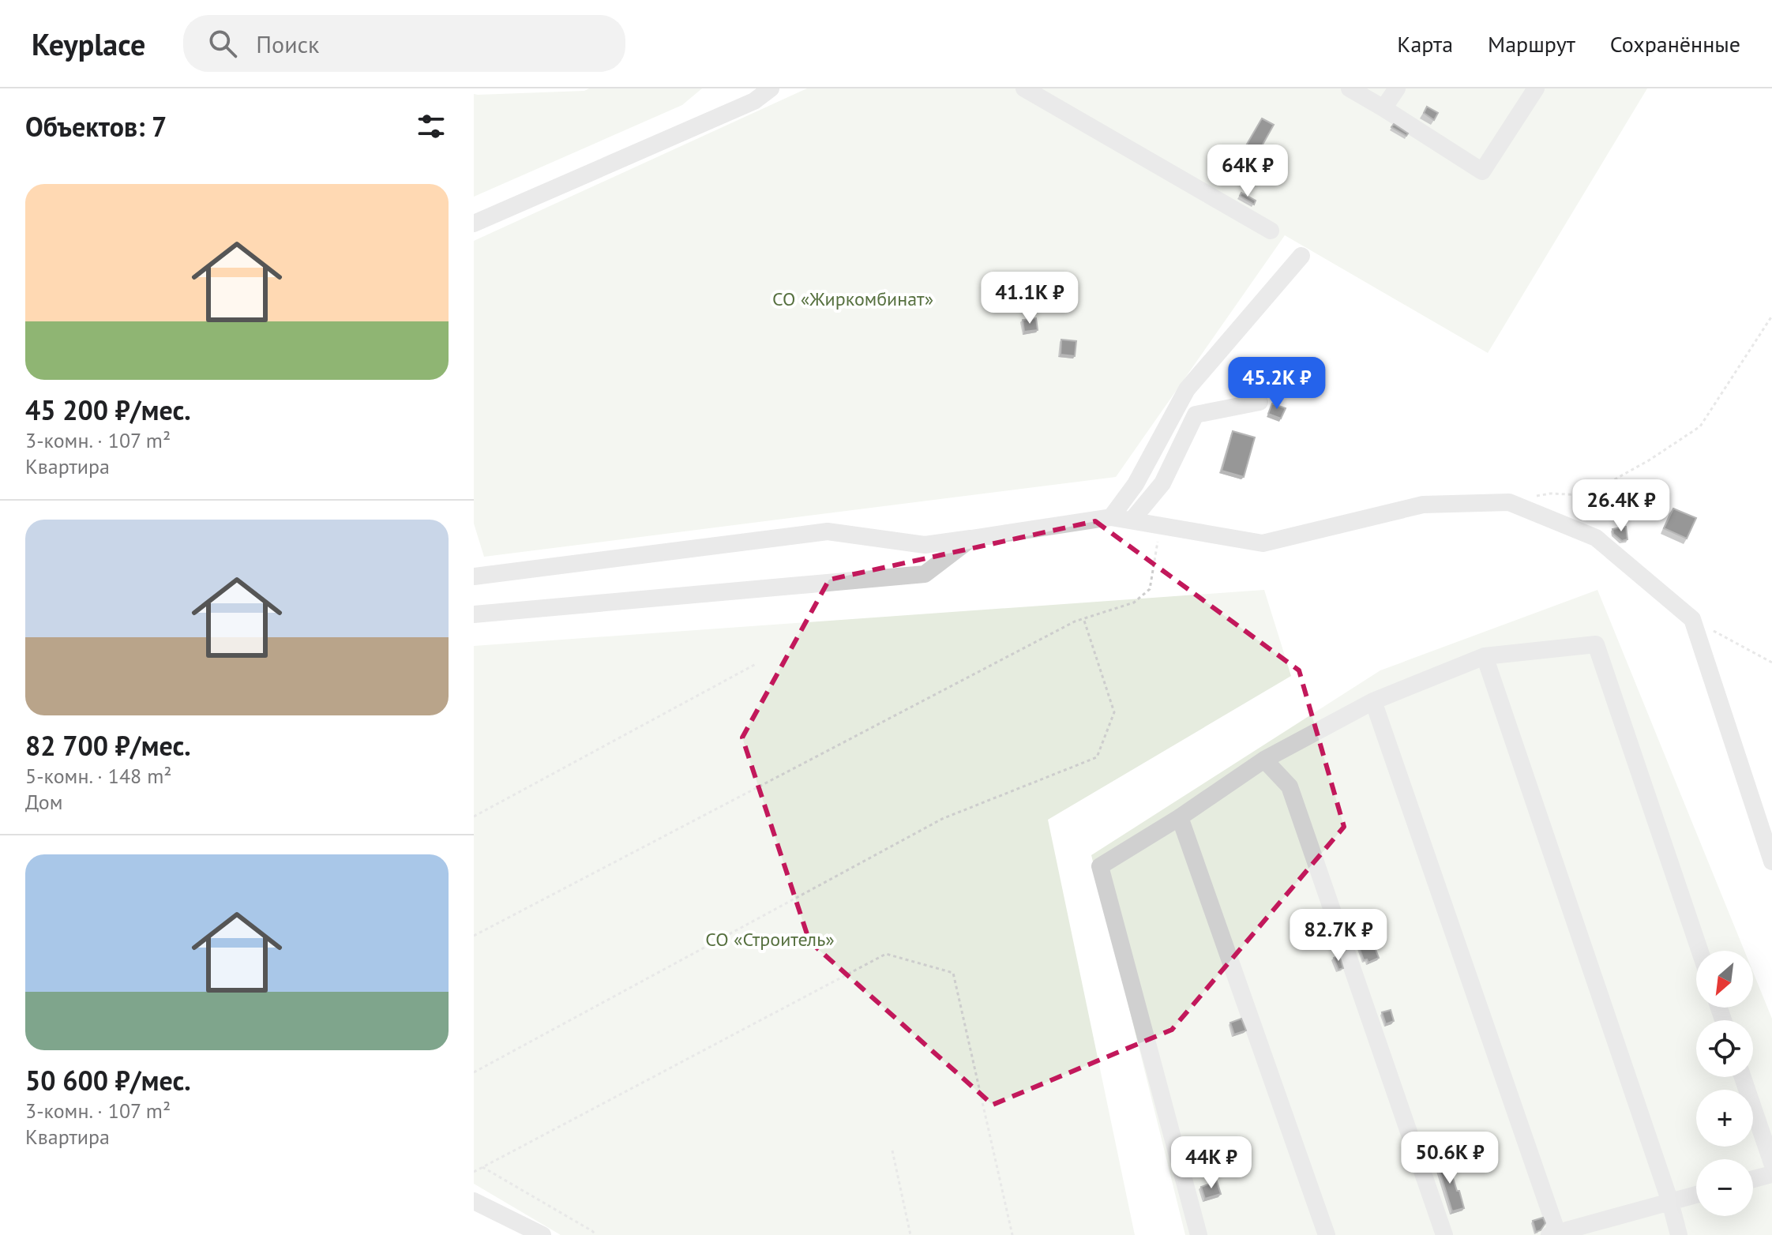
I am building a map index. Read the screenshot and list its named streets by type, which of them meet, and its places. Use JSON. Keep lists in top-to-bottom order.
{
  "parks": ["СО «Жиркомбинат»", "СО «Строитель»"],
  "north": "bottom left",
  "page": {
    "header": "Keyplace",
    "search": "Поиск",
    "nav": ["Карта", "Маршрут", "Сохранённые"],
    "heading": "Объектов: 7",
    "price": [
      "64K ₽",
      "41.1K ₽",
      "45.2K ₽",
      "26.4K ₽",
      "82.7K ₽",
      "50.6K ₽",
      "44K ₽"
    ],
    "list": [
      {
        "name": "45 200 ₽/мес.",
        "note": "3-комн. · 107 m² · Квартира"
      },
      {
        "name": "82 700 ₽/мес.",
        "note": "5-комн. · 148 m² · Дом"
      },
      {
        "name": "50 600 ₽/мес.",
        "note": "3-комн. · 107 m² · Квартира"
      }
    ],
    "map_buttons": ["+", "−"]
  }
}
